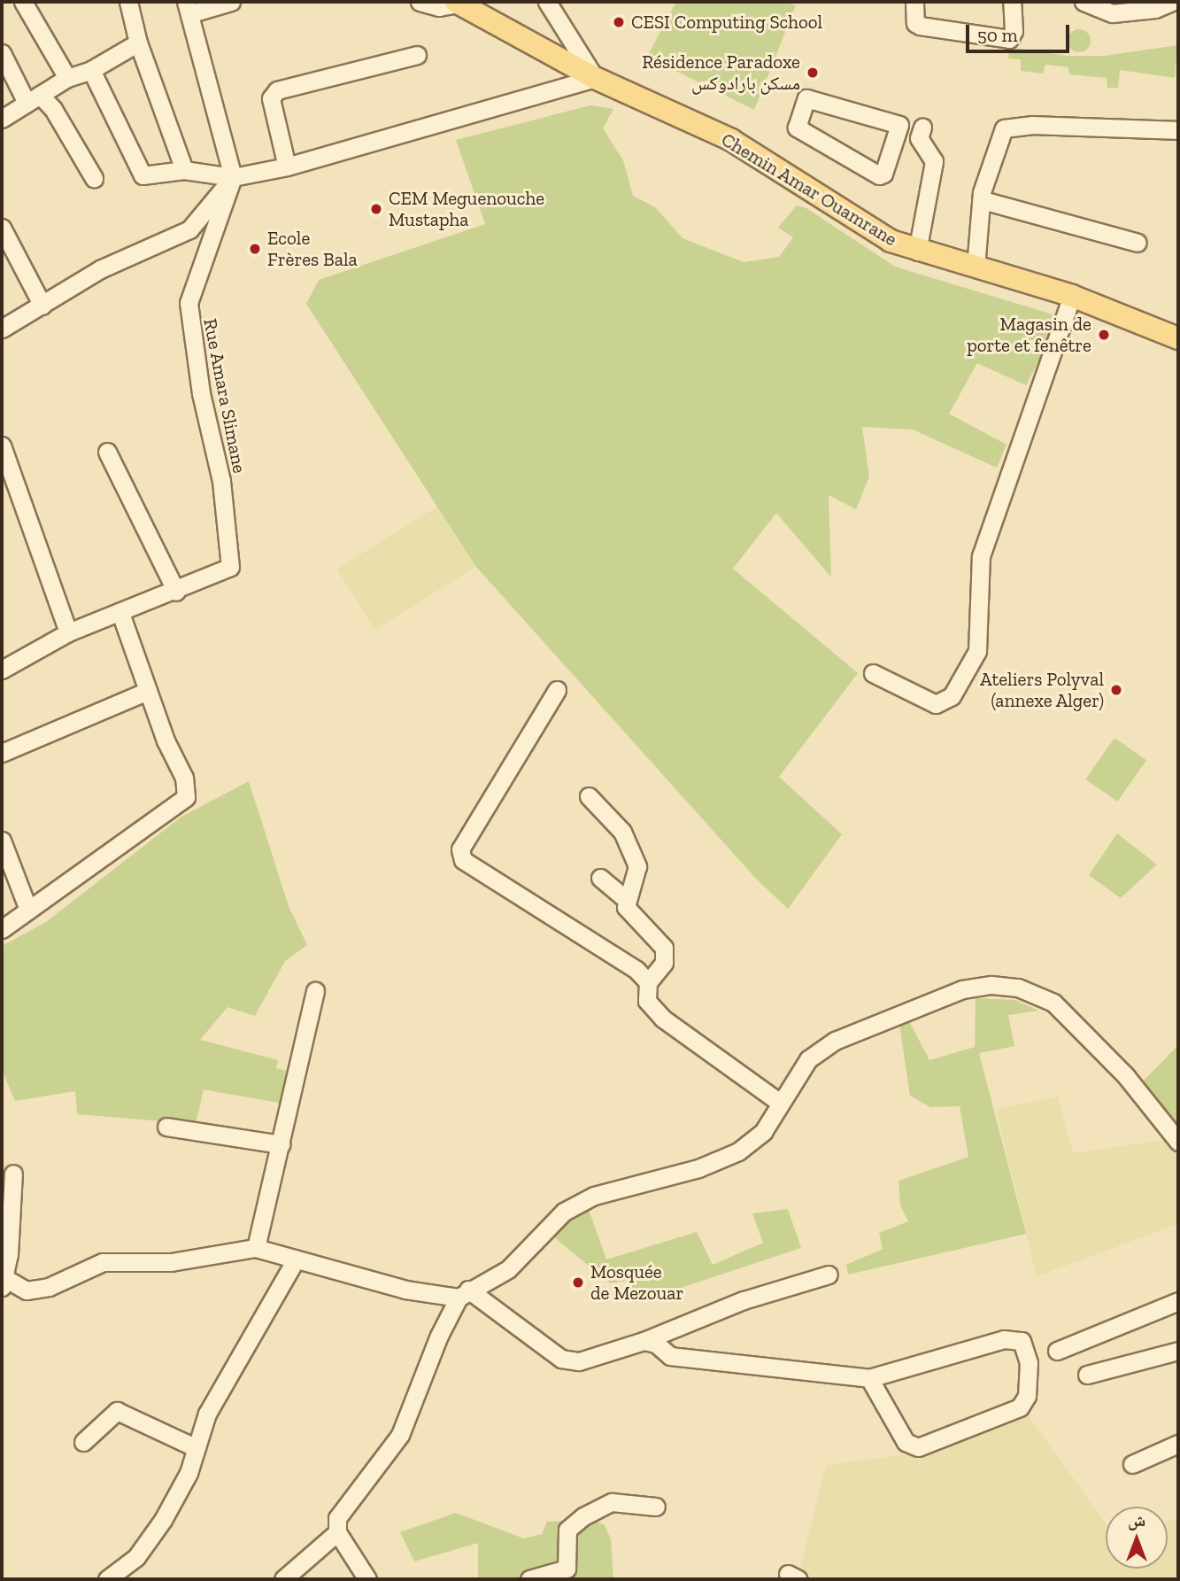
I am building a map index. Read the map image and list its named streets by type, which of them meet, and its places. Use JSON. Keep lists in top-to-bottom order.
{
  "streets": {
    "main road": ["Chemin Amar Ouamrane"],
    "street": ["Rue Amara Slimane"]
  },
  "places": [
    "CESI Computing School",
    "Résidence Paradoxe مسكن بارادوكس",
    "CEM Meguenouche Mustapha",
    "Ecole Frères Bala",
    "Magasin de porte et fenêtre",
    "Ateliers Polyval (annexe Alger)",
    "Mosquée de Mezouar"
  ],
  "scale_bar": "50 m",
  "north": "top"
}
